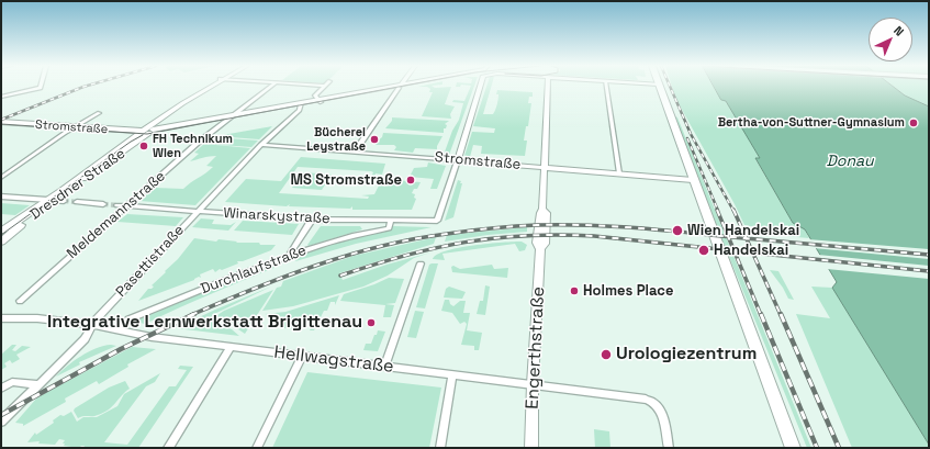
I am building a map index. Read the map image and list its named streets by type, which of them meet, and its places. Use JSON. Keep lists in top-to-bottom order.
{
  "streets": {
    "main road": ["Stromstraße", "Dresdner Straße"],
    "street": [
      "Meldemannstraße",
      "Winarskystraße",
      "Pasettistraße",
      "Durchlaufstraße",
      "Engerthstraße",
      "Hellwagstraße"
    ]
  },
  "crossings": [
    ["Stromstraße", "Dresdner Straße"],
    ["Stromstraße", "Winarskystraße"],
    ["Stromstraße", "Pasettistraße"],
    ["Stromstraße", "Engerthstraße"],
    ["Meldemannstraße", "Winarskystraße"],
    ["Winarskystraße", "Pasettistraße"],
    ["Winarskystraße", "Durchlaufstraße"],
    ["Pasettistraße", "Hellwagstraße"],
    ["Durchlaufstraße", "Hellwagstraße"],
    ["Engerthstraße", "Hellwagstraße"]
  ],
  "water": ["Donau"],
  "places": [
    "Bertha-von-Suttner-Gymnasium",
    "Bücherei Leystraße",
    "FH Technikum Wien",
    "MS Stromstraße",
    "Wien Handelskai",
    "Handelskai",
    "Holmes Place",
    "Integrative Lernwerkstatt Brigittenau",
    "Urologiezentrum"
  ],
  "north": "top right"
}
